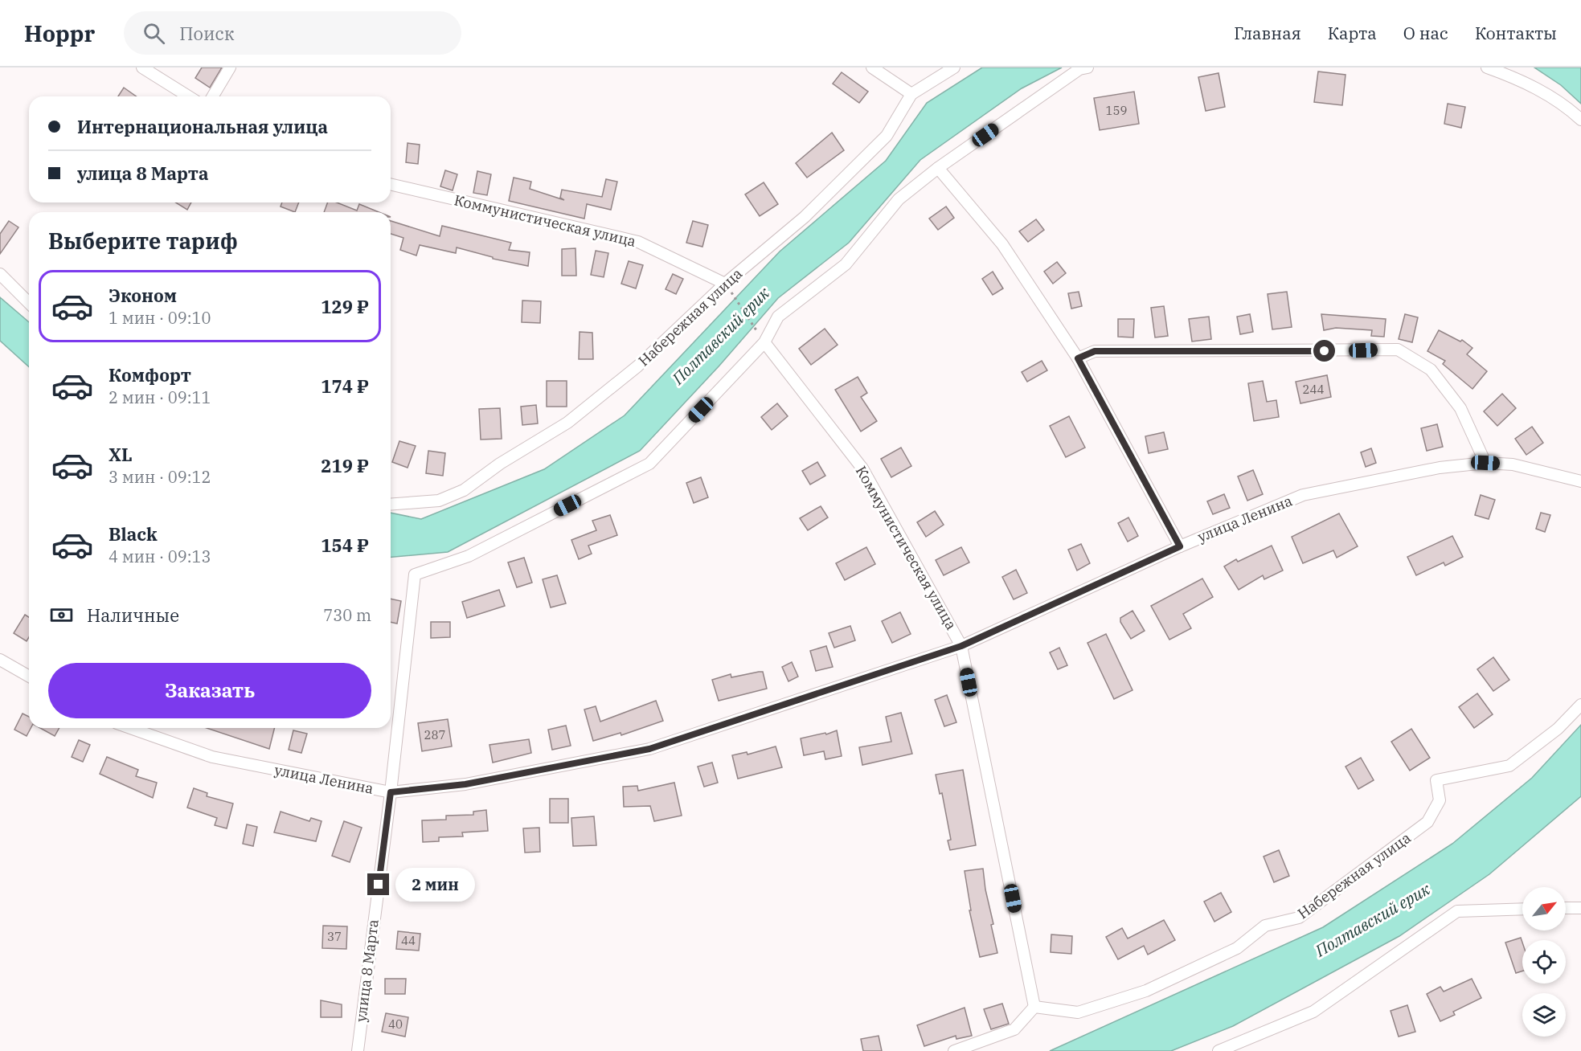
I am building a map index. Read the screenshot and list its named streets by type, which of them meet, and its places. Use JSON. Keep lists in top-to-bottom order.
{
  "streets": {
    "street": [
      "Коммунистическая улица",
      "Набережная улица",
      "улица Ленина",
      "улица 8 Марта"
    ]
  },
  "crossings": [
    ["Коммунистическая улица", "Набережная улица"],
    ["Коммунистическая улица", "улица Ленина"],
    ["Коммунистическая улица", "улица 8 Марта"],
    ["улица Ленина", "улица 8 Марта"]
  ],
  "water": ["Полтавский ерик"],
  "house_numbers": [
    "159",
    "244",
    "287",
    "37",
    "44",
    "40"
  ],
  "north": "top right",
  "page": {
    "header": "Hoppr",
    "search": "Поиск",
    "nav": [
      "Главная",
      "Карта",
      "О нас",
      "Контакты"
    ],
    "banner": ["Интернациональная улица", "улица 8 Марта"],
    "heading": "Выберите тариф",
    "list": [
      {
        "name": "Эконом",
        "note": "1 мин · 09:10",
        "value": "129 ₽"
      },
      {
        "name": "Комфорт",
        "note": "2 мин · 09:11",
        "value": "174 ₽"
      },
      {
        "name": "XL",
        "note": "3 мин · 09:12",
        "value": "219 ₽"
      },
      {
        "name": "Black",
        "note": "4 мин · 09:13",
        "value": "154 ₽"
      }
    ],
    "pay": ["Наличные", "730 m"],
    "buttons": "Заказать",
    "bubble": "2 мин"
  }
}
